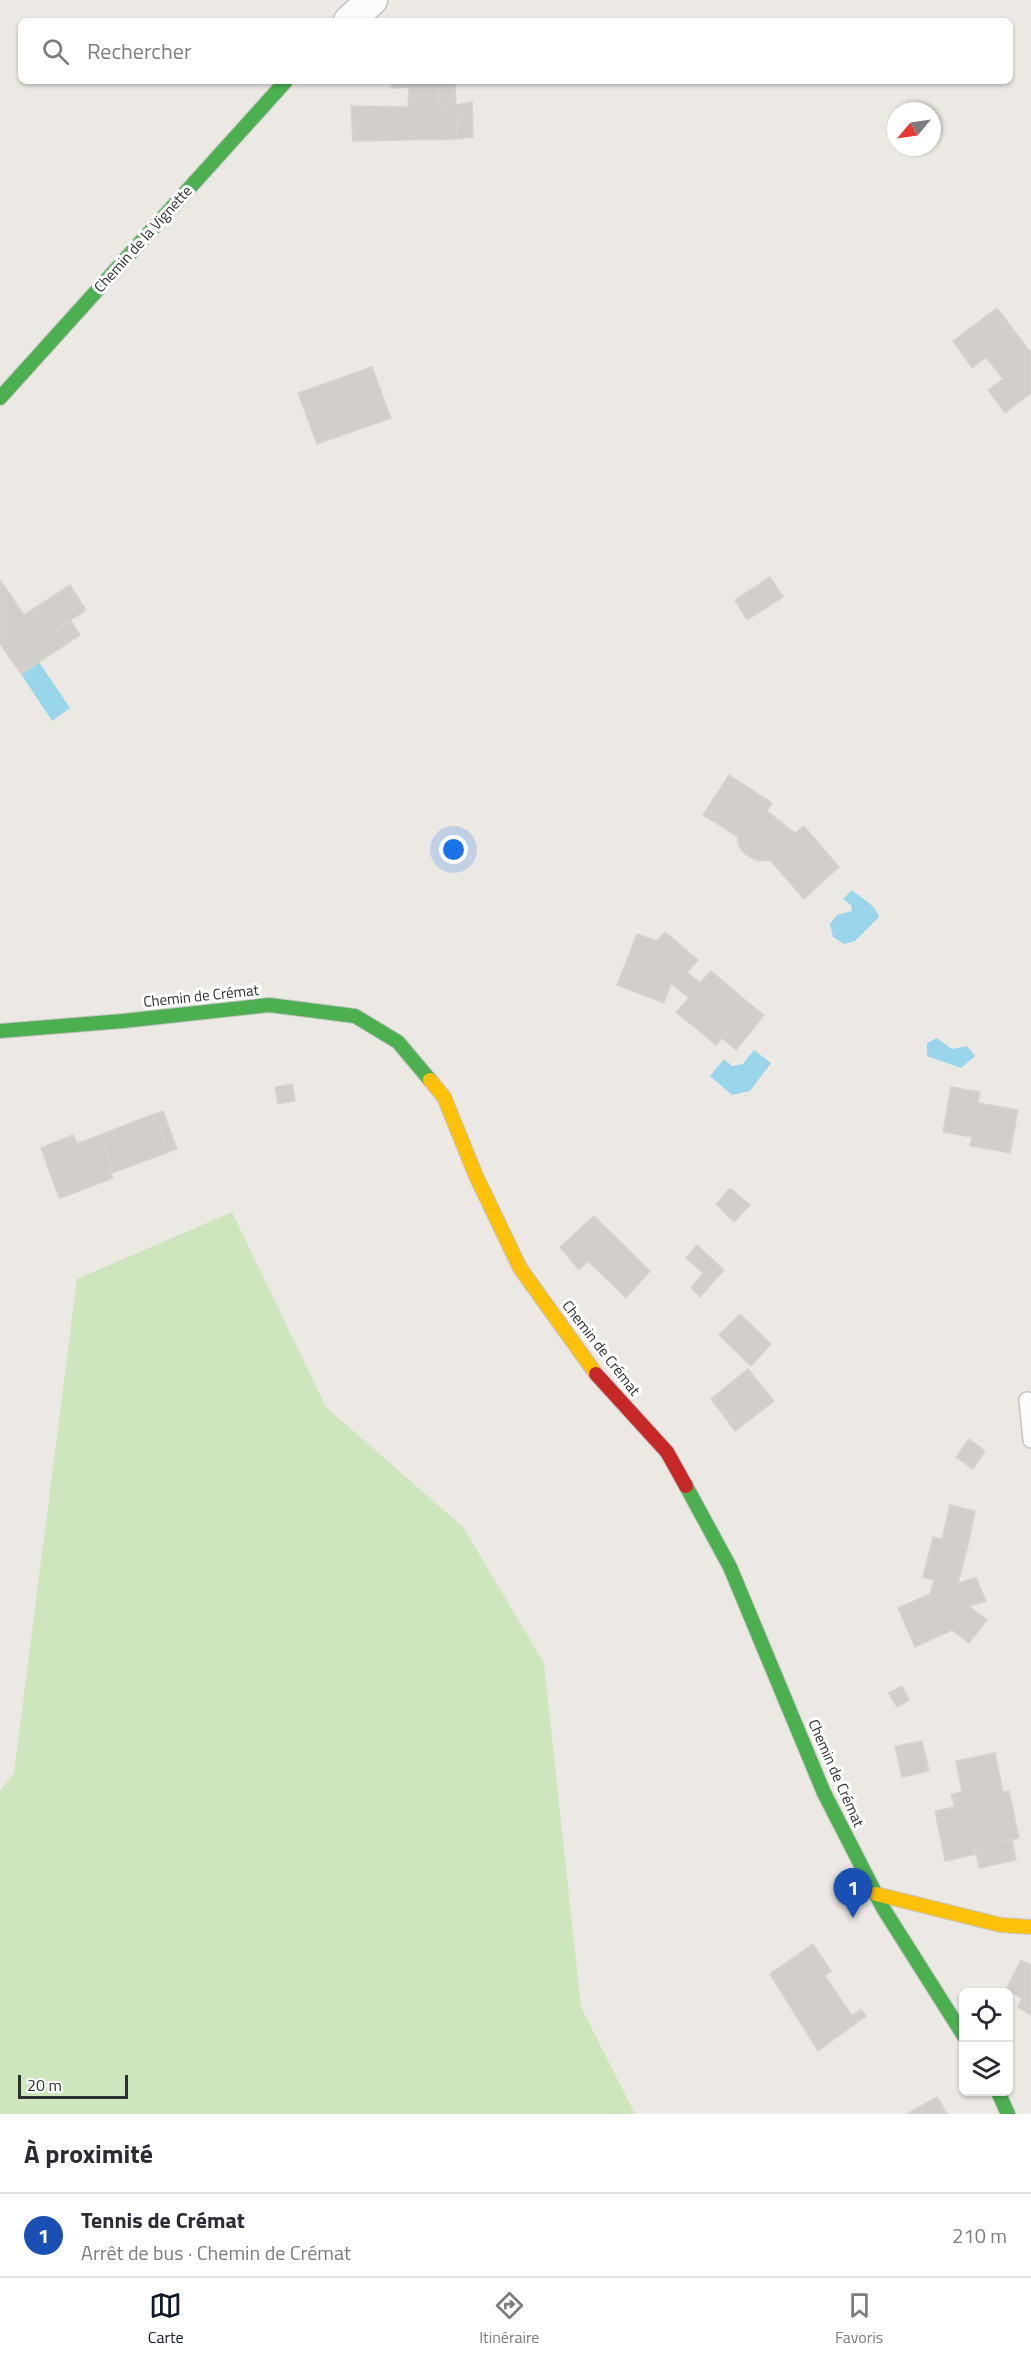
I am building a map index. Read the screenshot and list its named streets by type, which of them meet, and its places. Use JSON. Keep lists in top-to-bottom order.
{
  "streets": {
    "street": ["Chemin de la Vignette", "Chemin de Crémat"]
  },
  "scale_bar": "20 m",
  "north": "bottom left",
  "page": {
    "search": "Rechercher",
    "pins": "1",
    "scale": "20 m",
    "heading": "À proximité",
    "list": [
      {
        "mark": "1",
        "name": "Tennis de Crémat",
        "note": "Arrêt de bus · Chemin de Crémat",
        "value": "210 m"
      }
    ],
    "nav": ["Carte", "Itinéraire", "Favoris"]
  }
}
